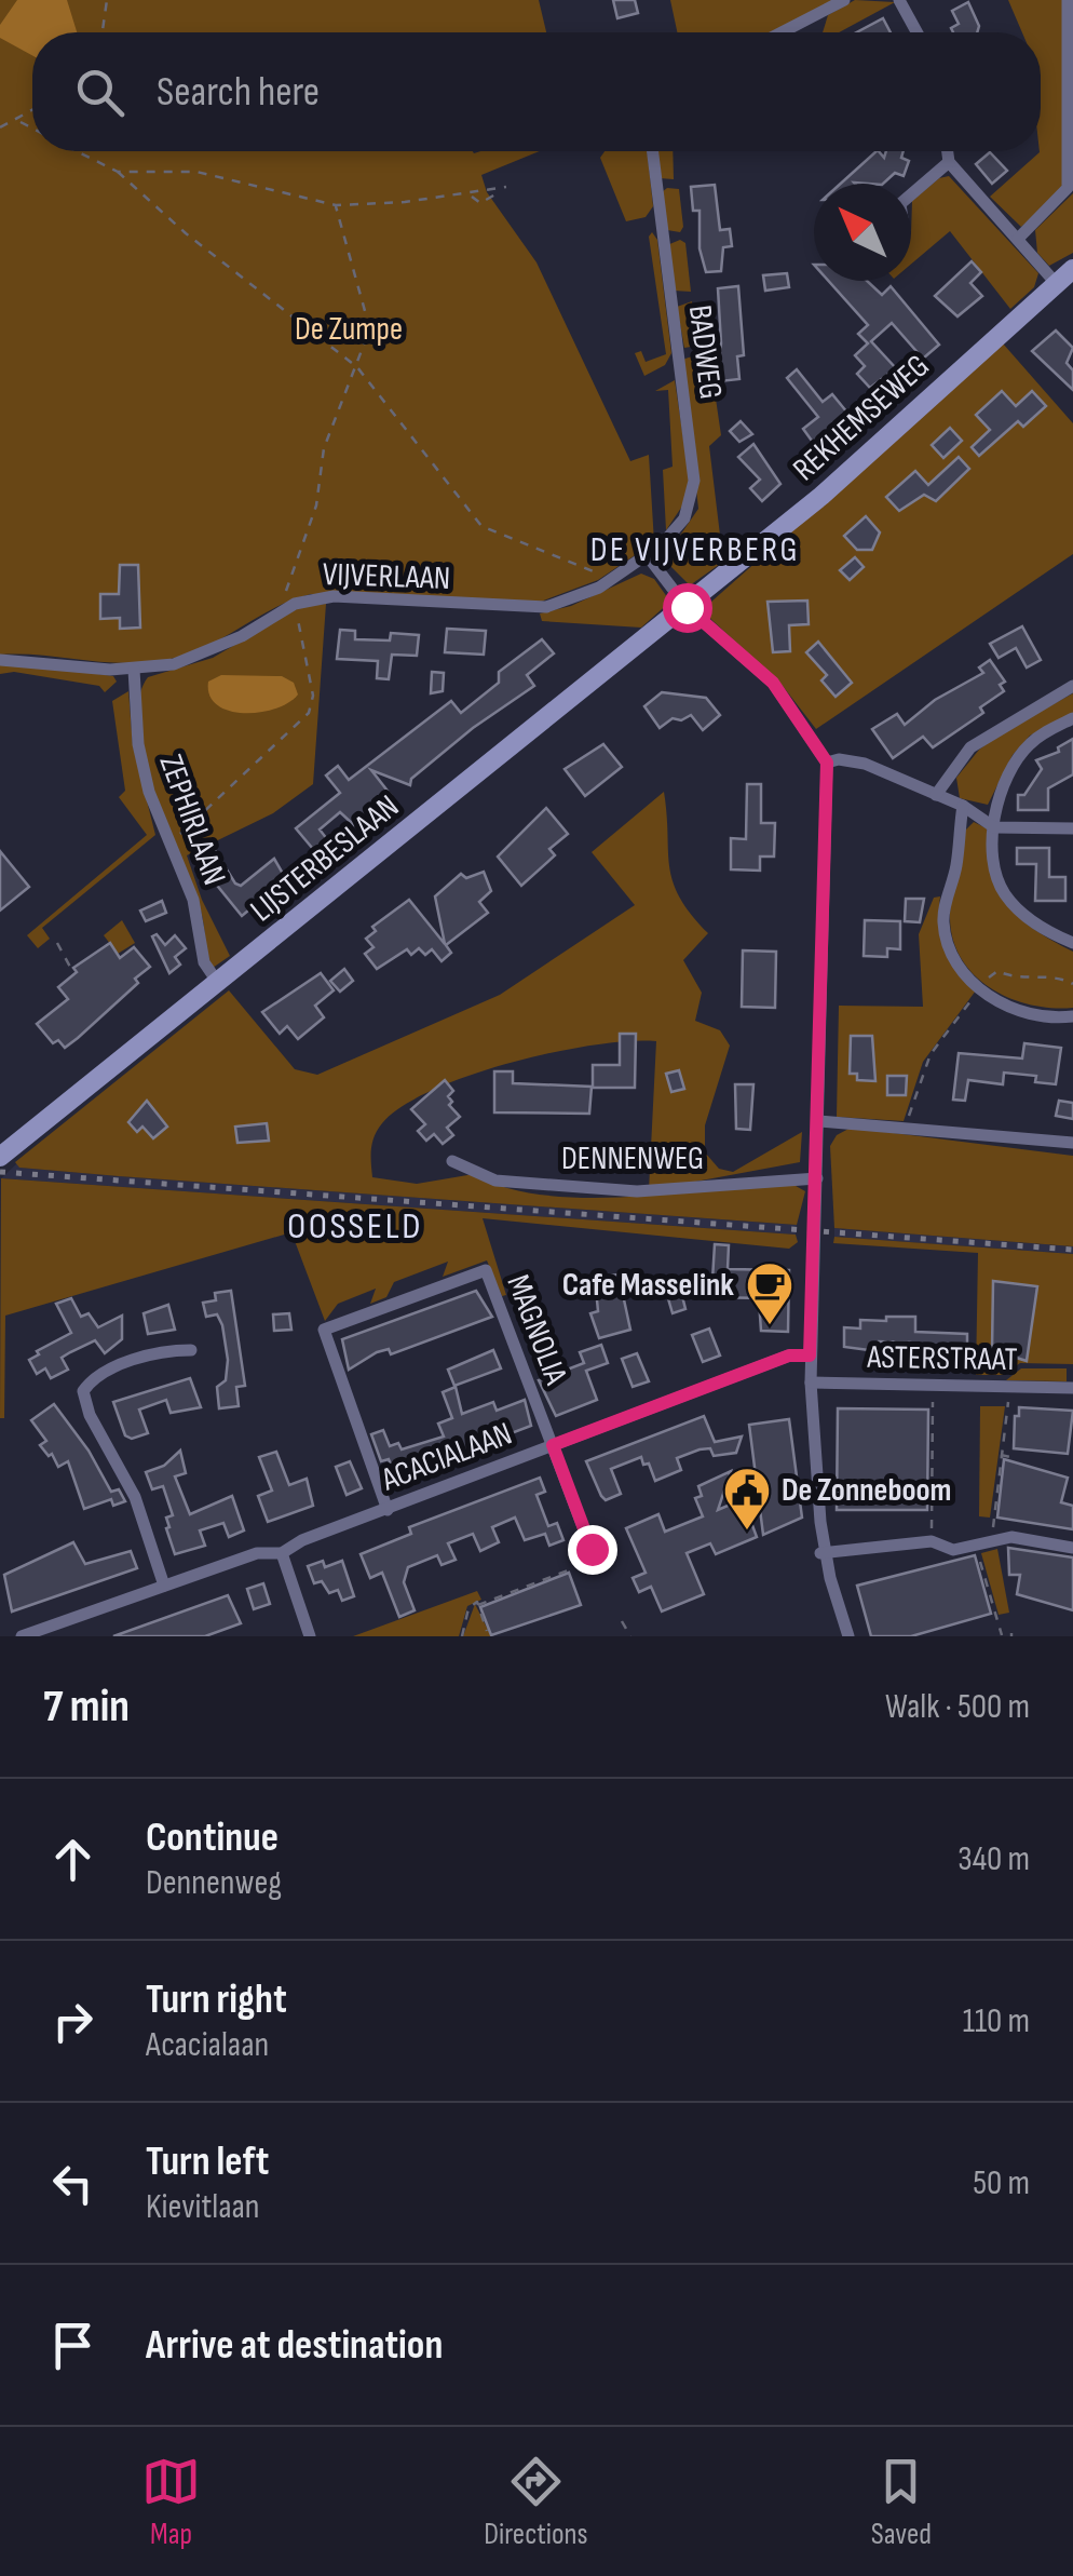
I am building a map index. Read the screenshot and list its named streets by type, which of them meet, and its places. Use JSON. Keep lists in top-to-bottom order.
{
  "streets": {
    "street": [
      "BADWEG",
      "REKHEMSEWEG",
      "VIJVERLAAN",
      "ZEPHIRLAAN",
      "LIJSTERBESLAAN",
      "DENNENWEG",
      "MAGNOLIA",
      "ASTERSTRAAT",
      "ACACIALAAN"
    ]
  },
  "crossings": [
    ["BADWEG", "VIJVERLAAN"],
    ["REKHEMSEWEG", "LIJSTERBESLAAN"],
    ["VIJVERLAAN", "ZEPHIRLAAN"],
    ["ZEPHIRLAAN", "LIJSTERBESLAAN"],
    ["MAGNOLIA", "ACACIALAAN"]
  ],
  "districts": ["DE VIJVERBERG", "OOSSELD"],
  "parks": ["De Zumpe"],
  "places": {
    "cafe": ["Cafe Masselink"],
    "public building": ["De Zonneboom"]
  },
  "north": "top left",
  "page": {
    "search": "Search here",
    "heading": ["7 min", "Walk · 500 m"],
    "list": [
      ["Continue", "Dennenweg", "340 m"],
      ["Turn right", "Acacialaan", "110 m"],
      ["Turn left", "Kievitlaan", "50 m"],
      "Arrive at destination"
    ],
    "nav": ["Map", "Directions", "Saved"]
  }
}
